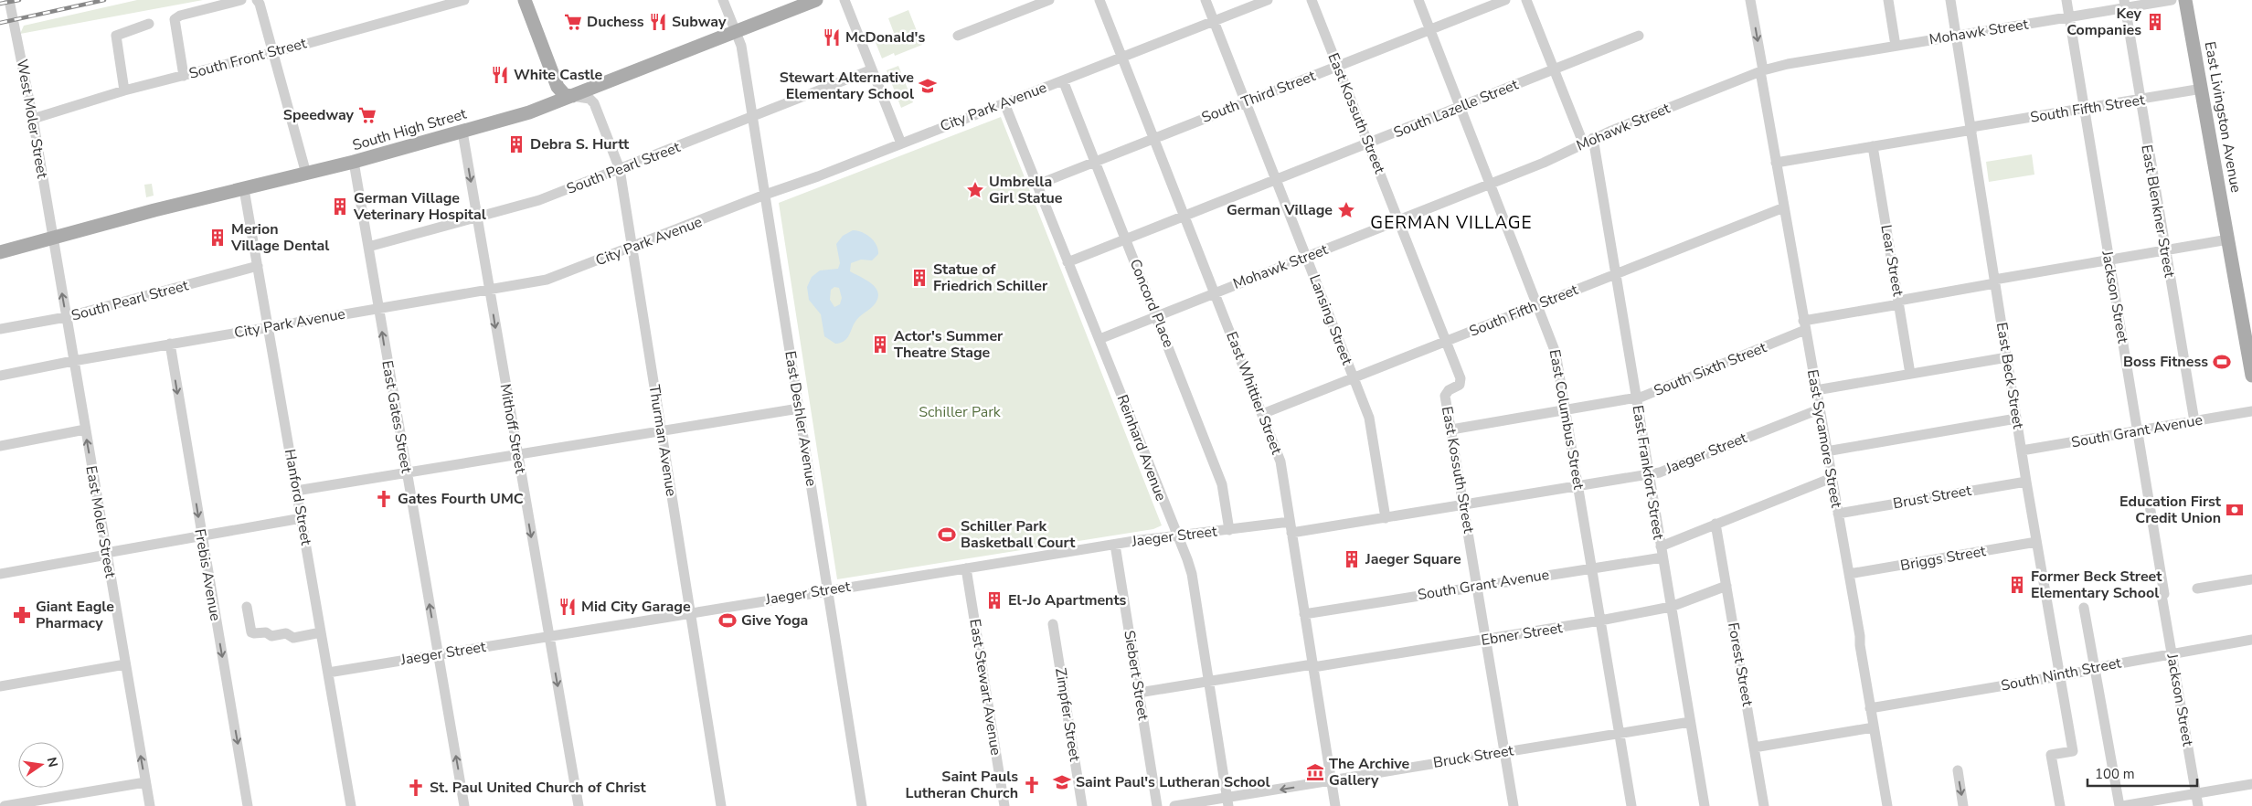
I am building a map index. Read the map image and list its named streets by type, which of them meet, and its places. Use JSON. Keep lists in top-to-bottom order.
{
  "streets": {
    "main road": ["East Livingston Avenue", "South High Street"],
    "street": [
      "Mohawk Street",
      "South Front Street",
      "South Third Street",
      "City Park Avenue",
      "South Lazelle Street",
      "South Fifth Street",
      "East Kossuth Street",
      "West Moler Street",
      "South Pearl Street",
      "East Blenkner Street",
      "Lear Street",
      "Jackson Street",
      "Concord Place",
      "Lansing Street",
      "South Sixth Street",
      "East Beck Street",
      "East Whittier Street",
      "East Gates Street",
      "East Deshler Avenue",
      "East Columbus Street",
      "Mithoff Street",
      "South Grant Avenue",
      "East Sycamore Street",
      "Thurman Avenue",
      "Reinhard Avenue",
      "Jaeger Street",
      "East Frankfort Street",
      "Hanford Street",
      "Brust Street",
      "East Moler Street",
      "Briggs Street",
      "Frebis Avenue",
      "Ebner Street",
      "Forest Street",
      "South Ninth Street",
      "Siebert Street",
      "East Stewart Avenue",
      "Zimpfer Street",
      "Bruck Street"
    ]
  },
  "crossings": [
    ["Mohawk Street", "East Kossuth Street"],
    ["Mohawk Street", "East Blenkner Street"],
    ["Mohawk Street", "Jackson Street"],
    ["Mohawk Street", "Concord Place"],
    ["Mohawk Street", "Lansing Street"],
    ["Mohawk Street", "East Beck Street"],
    ["Mohawk Street", "East Whittier Street"],
    ["Mohawk Street", "East Columbus Street"],
    ["Mohawk Street", "East Sycamore Street"],
    ["Mohawk Street", "Reinhard Avenue"],
    ["Mohawk Street", "East Frankfort Street"],
    ["South Front Street", "West Moler Street"],
    ["South Third Street", "East Kossuth Street"],
    ["South Third Street", "Concord Place"],
    ["South Third Street", "Lansing Street"],
    ["South Third Street", "East Whittier Street"],
    ["South Third Street", "East Columbus Street"],
    ["South Third Street", "Reinhard Avenue"],
    ["City Park Avenue", "Concord Place"],
    ["City Park Avenue", "Lansing Street"],
    ["City Park Avenue", "East Whittier Street"],
    ["City Park Avenue", "East Gates Street"],
    ["City Park Avenue", "East Deshler Avenue"],
    ["City Park Avenue", "Mithoff Street"],
    ["City Park Avenue", "Thurman Avenue"],
    ["City Park Avenue", "Reinhard Avenue"],
    ["City Park Avenue", "Hanford Street"],
    ["City Park Avenue", "East Moler Street"],
    ["City Park Avenue", "Frebis Avenue"],
    ["South Lazelle Street", "East Kossuth Street"],
    ["South Lazelle Street", "Concord Place"],
    ["South Lazelle Street", "Lansing Street"],
    ["South Lazelle Street", "East Whittier Street"],
    ["South Lazelle Street", "East Columbus Street"],
    ["South Lazelle Street", "Reinhard Avenue"],
    ["South Fifth Street", "East Kossuth Street"],
    ["South Fifth Street", "East Livingston Avenue"],
    ["South Fifth Street", "East Blenkner Street"],
    ["South Fifth Street", "Lear Street"],
    ["South Fifth Street", "Jackson Street"],
    ["South Fifth Street", "Lansing Street"],
    ["South Fifth Street", "East Beck Street"],
    ["South Fifth Street", "East Whittier Street"],
    ["South Fifth Street", "East Columbus Street"],
    ["South Fifth Street", "East Sycamore Street"],
    ["South Fifth Street", "East Frankfort Street"],
    ["East Kossuth Street", "South Sixth Street"],
    ["East Kossuth Street", "South Grant Avenue"],
    ["East Kossuth Street", "Jaeger Street"],
    ["East Kossuth Street", "Ebner Street"],
    ["East Kossuth Street", "Bruck Street"],
    ["East Livingston Avenue", "South Sixth Street"],
    ["West Moler Street", "South High Street"],
    ["West Moler Street", "East Moler Street"],
    ["South High Street", "East Gates Street"],
    ["South High Street", "East Deshler Avenue"],
    ["South High Street", "Mithoff Street"],
    ["South High Street", "Thurman Avenue"],
    ["South High Street", "Hanford Street"],
    ["South High Street", "East Moler Street"],
    ["South Pearl Street", "East Gates Street"],
    ["South Pearl Street", "East Deshler Avenue"],
    ["South Pearl Street", "Mithoff Street"],
    ["South Pearl Street", "Thurman Avenue"],
    ["South Pearl Street", "Hanford Street"],
    ["South Pearl Street", "East Moler Street"],
    ["East Blenkner Street", "South Sixth Street"],
    ["East Blenkner Street", "South Grant Avenue"],
    ["Lear Street", "South Sixth Street"],
    ["Jackson Street", "South Sixth Street"],
    ["Jackson Street", "South Grant Avenue"],
    ["Jackson Street", "South Ninth Street"],
    ["Concord Place", "Jaeger Street"],
    ["Lansing Street", "Jaeger Street"],
    ["South Sixth Street", "East Beck Street"],
    ["South Sixth Street", "East Columbus Street"],
    ["South Sixth Street", "East Sycamore Street"],
    ["South Sixth Street", "East Frankfort Street"],
    ["East Beck Street", "South Grant Avenue"],
    ["East Beck Street", "Brust Street"],
    ["East Beck Street", "Briggs Street"],
    ["East Beck Street", "South Ninth Street"],
    ["East Whittier Street", "South Grant Avenue"],
    ["East Whittier Street", "Jaeger Street"],
    ["East Whittier Street", "Ebner Street"],
    ["East Whittier Street", "Bruck Street"],
    ["East Gates Street", "Jaeger Street"],
    ["East Deshler Avenue", "Jaeger Street"],
    ["East Columbus Street", "South Grant Avenue"],
    ["East Columbus Street", "Jaeger Street"],
    ["East Columbus Street", "Ebner Street"],
    ["East Columbus Street", "Bruck Street"],
    ["Mithoff Street", "Jaeger Street"],
    ["South Grant Avenue", "East Frankfort Street"],
    ["East Sycamore Street", "Jaeger Street"],
    ["East Sycamore Street", "Brust Street"],
    ["East Sycamore Street", "Briggs Street"],
    ["East Sycamore Street", "South Ninth Street"],
    ["Thurman Avenue", "Jaeger Street"],
    ["Reinhard Avenue", "Jaeger Street"],
    ["Reinhard Avenue", "Ebner Street"],
    ["Reinhard Avenue", "Bruck Street"],
    ["Jaeger Street", "East Frankfort Street"],
    ["Jaeger Street", "Hanford Street"],
    ["Jaeger Street", "Siebert Street"],
    ["Jaeger Street", "East Stewart Avenue"],
    ["East Frankfort Street", "Ebner Street"],
    ["East Frankfort Street", "Bruck Street"],
    ["Ebner Street", "Forest Street"],
    ["Ebner Street", "Siebert Street"]
  ],
  "one_way": [
    "East Gates Street",
    "Mithoff Street",
    "East Moler Street",
    "Frebis Avenue"
  ],
  "districts": ["GERMAN VILLAGE"],
  "parks": ["Schiller Park"],
  "places": {
    "supermarket": ["Duchess", "Speedway"],
    "restaurant": [
      "Subway",
      "McDonald's",
      "White Castle",
      "Mid City Garage"
    ],
    "building": [
      "Key Companies",
      "Debra S. Hurtt",
      "German Village Veterinary Hospital",
      "Merion Village Dental",
      "Statue of Friedrich Schiller",
      "Actor's Summer Theatre Stage",
      "Jaeger Square",
      "Former Beck Street Elementary School",
      "El-Jo Apartments"
    ],
    "school or university": ["Stewart Alternative Elementary School", "Saint Paul's Lutheran School"],
    "place": ["Umbrella Girl Statue", "German Village"],
    "sports": ["Boss Fitness", "Schiller Park Basketball Court", "Give Yoga"],
    "church": ["Gates Fourth UMC", "Saint Pauls Lutheran Church", "St. Paul United Church of Christ"],
    "bank": ["Education First Credit Union"],
    "pharmacy": ["Giant Eagle Pharmacy"],
    "museum": ["The Archive Gallery"]
  },
  "scale_bar": "100 m",
  "north": "right"
}
